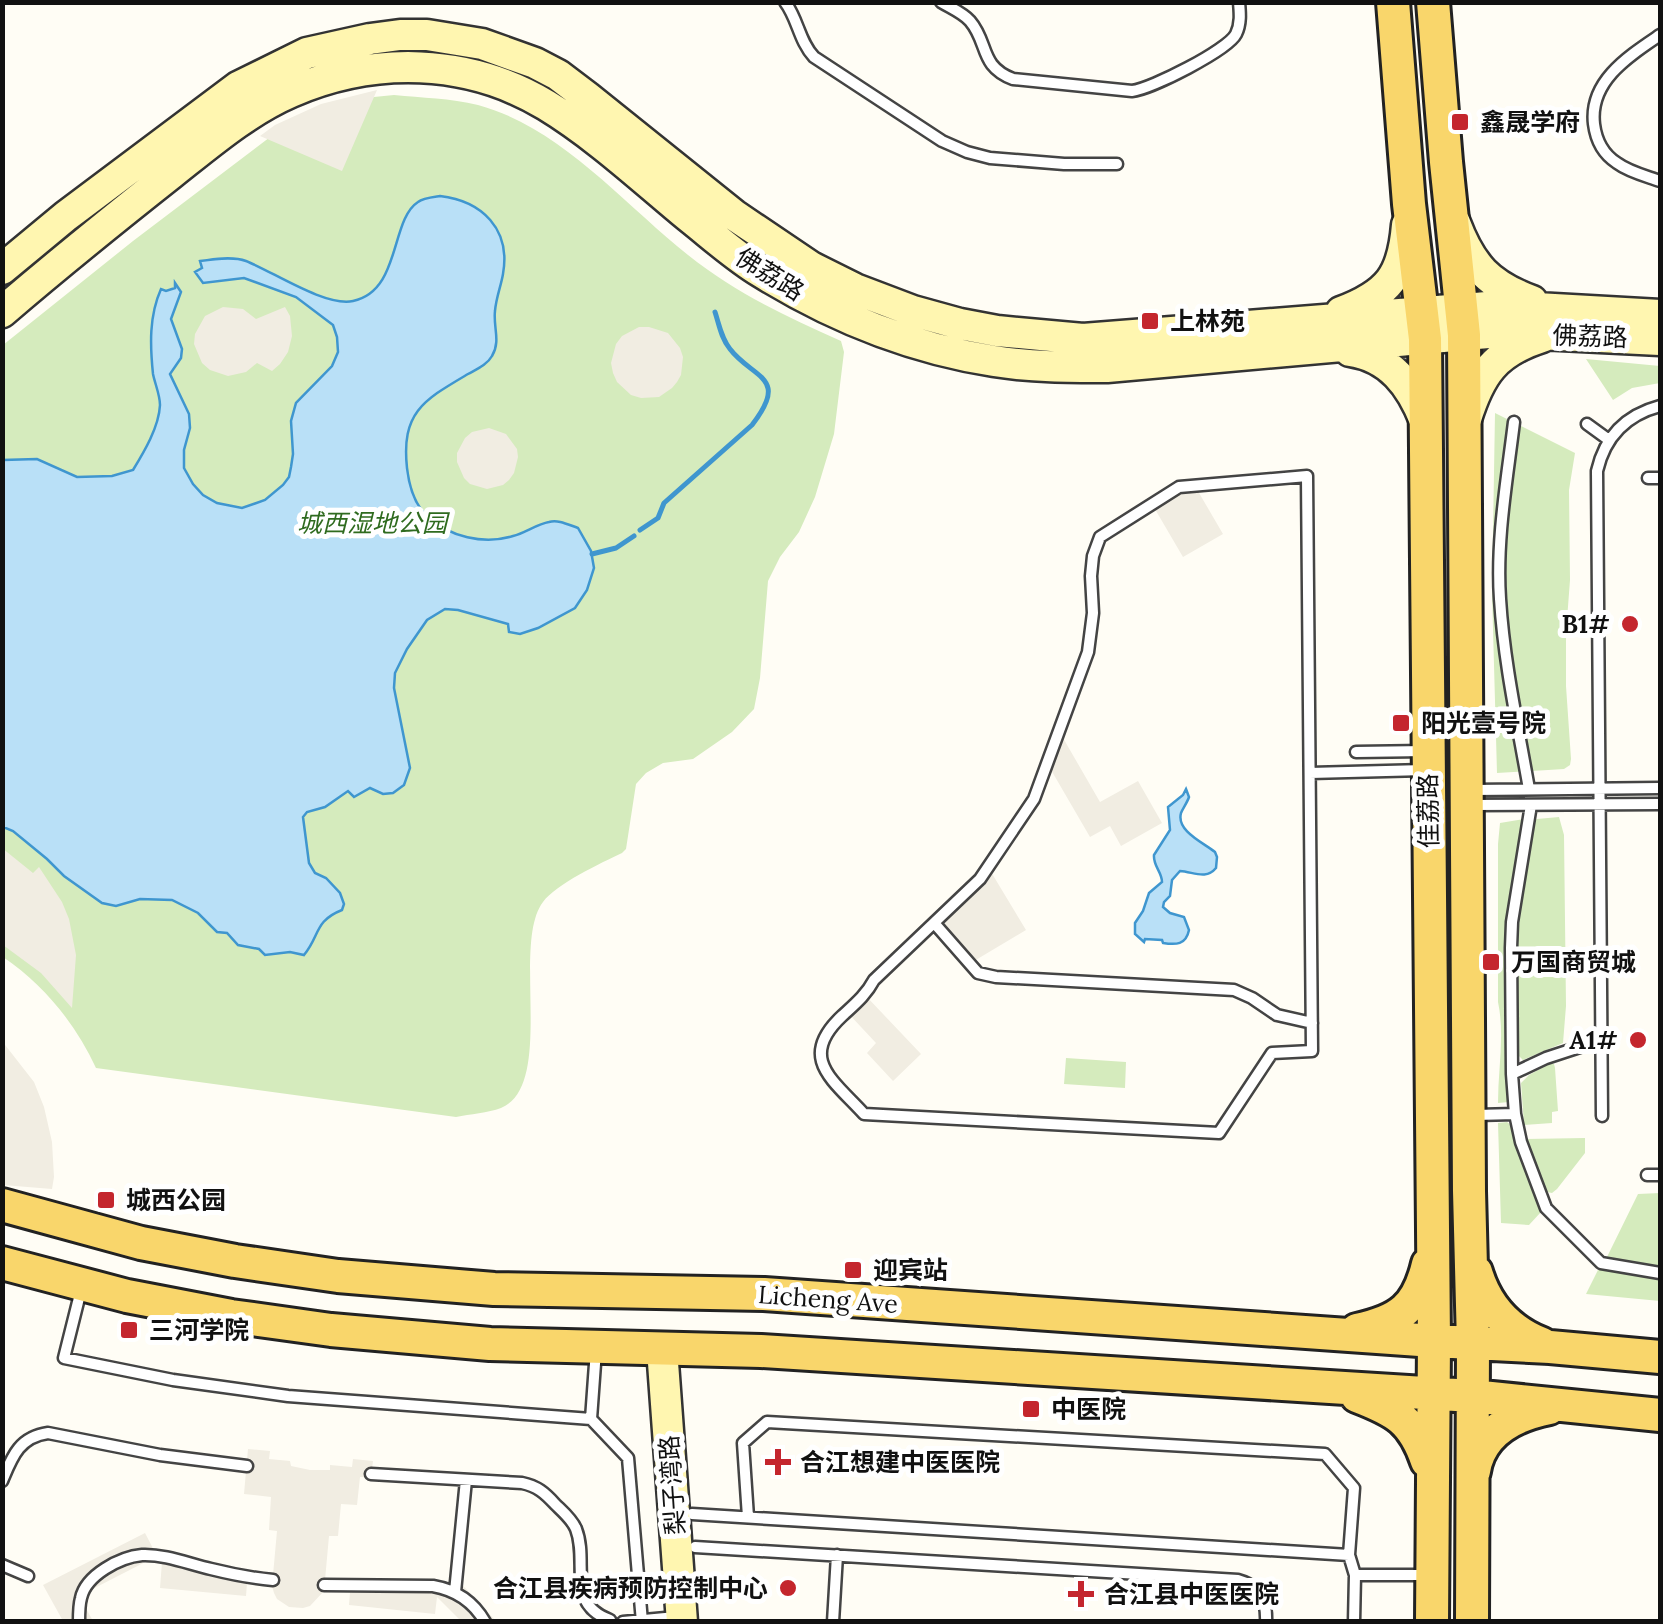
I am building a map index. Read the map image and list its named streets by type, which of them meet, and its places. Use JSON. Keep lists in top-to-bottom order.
{
  "streets": {
    "main road": [
      "佛荔路",
      "佳荔路",
      "Licheng Ave",
      "梨子湾路"
    ]
  },
  "crossings": [
    ["佛荔路", "佳荔路"],
    ["佳荔路", "Licheng Ave"]
  ],
  "parks": ["城西湿地公园"],
  "places": {
    "transit": [
      "鑫晟学府",
      "上林苑",
      "阳光壹号院",
      "万国商贸城",
      "城西公园",
      "迎宾站",
      "三河学院",
      "中医院"
    ],
    "other": ["B1#", "A1#", "合江县疾病预防控制中心"],
    "health": ["合江想建中医医院", "合江县中医医院"]
  }
}
